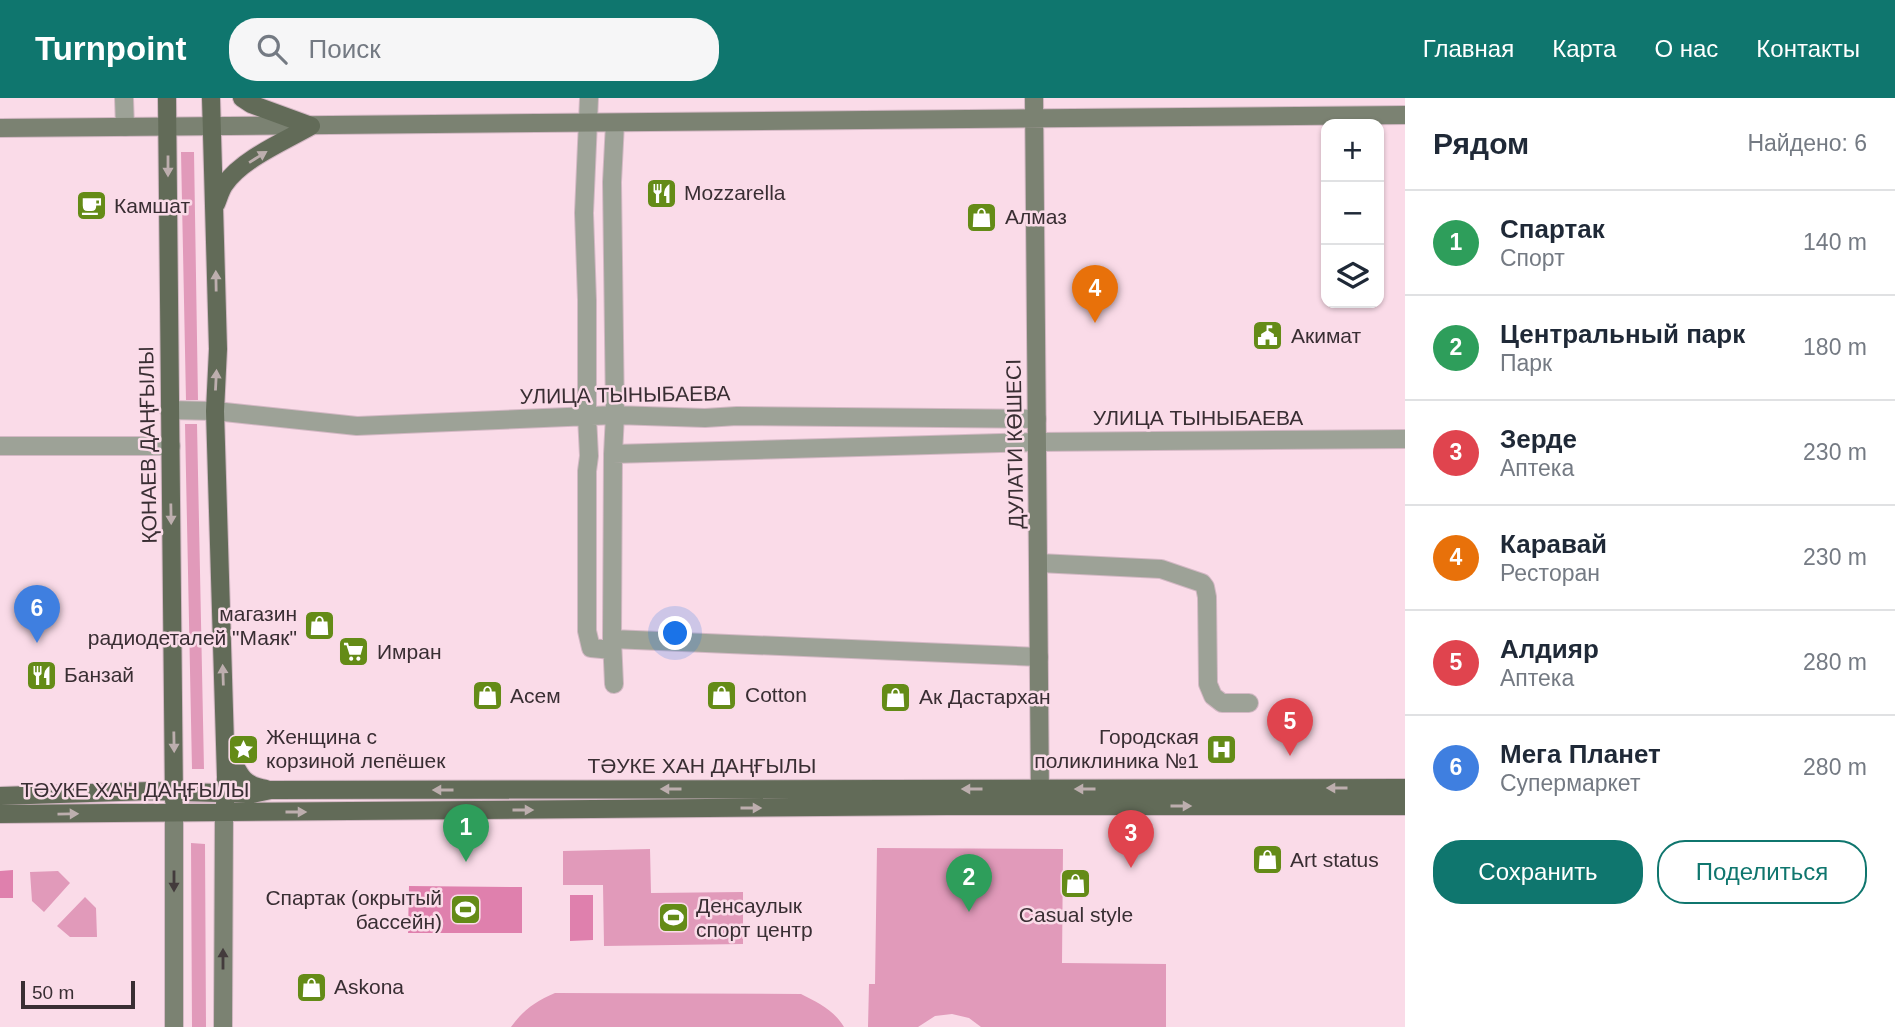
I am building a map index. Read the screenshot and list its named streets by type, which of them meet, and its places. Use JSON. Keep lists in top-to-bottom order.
{
  "streets": {
    "main road": ["ҚОНАЕВ ДАҢҒЫЛЫ", "ТӘУКЕ ХАН ДАҢҒЫЛЫ"],
    "street": ["УЛИЦА ТЫНЫБАЕВА", "ДУЛАТИ КӨШЕСІ"]
  },
  "crossings": [
    ["УЛИЦА ТЫНЫБАЕВА", "ДУЛАТИ КӨШЕСІ"],
    ["УЛИЦА ТЫНЫБАЕВА", "ҚОНАЕВ ДАҢҒЫЛЫ"],
    ["ДУЛАТИ КӨШЕСІ", "ТӘУКЕ ХАН ДАҢҒЫЛЫ"],
    ["ҚОНАЕВ ДАҢҒЫЛЫ", "ТӘУКЕ ХАН ДАҢҒЫЛЫ"]
  ],
  "places": {
    "restaurant": ["Mozzarella", "Банзай"],
    "cafe": ["Камшат"],
    "shop": [
      "Алмаз",
      "магазин радиодеталей \"Маяк\"",
      "Cotton",
      "Асем",
      "Ак Дастархан",
      "Art status",
      "Casual style",
      "Askona"
    ],
    "public building": ["Акимат"],
    "supermarket": ["Имран"],
    "place": ["Женщина с корзиной лепёшек"],
    "hospital": ["Городская поликлиника №1"],
    "sports": ["Спартак (окрытый бассейн)", "Денсаулык спорт центр"]
  },
  "scale_bar": "50 m",
  "page": {
    "header": "Turnpoint",
    "search": "Поиск",
    "nav": [
      "Главная",
      "Карта",
      "О нас",
      "Контакты"
    ],
    "heading": ["Рядом", "Найдено: 6"],
    "map_buttons": ["+", "−"],
    "list": [
      {
        "mark": "1",
        "name": "Спартак",
        "note": "Спорт",
        "value": "140 m"
      },
      {
        "mark": "2",
        "name": "Центральный парк",
        "note": "Парк",
        "value": "180 m"
      },
      {
        "mark": "3",
        "name": "Зерде",
        "note": "Аптека",
        "value": "230 m"
      },
      {
        "mark": "4",
        "name": "Каравай",
        "note": "Ресторан",
        "value": "230 m"
      },
      {
        "mark": "5",
        "name": "Алдияр",
        "note": "Аптека",
        "value": "280 m"
      },
      {
        "mark": "6",
        "name": "Мега Планет",
        "note": "Супермаркет",
        "value": "280 m"
      }
    ],
    "pins": [
      "4",
      "6",
      "5",
      "1",
      "3",
      "2"
    ],
    "buttons": ["Сохранить", "Поделиться"],
    "scale": "50 m"
  }
}
